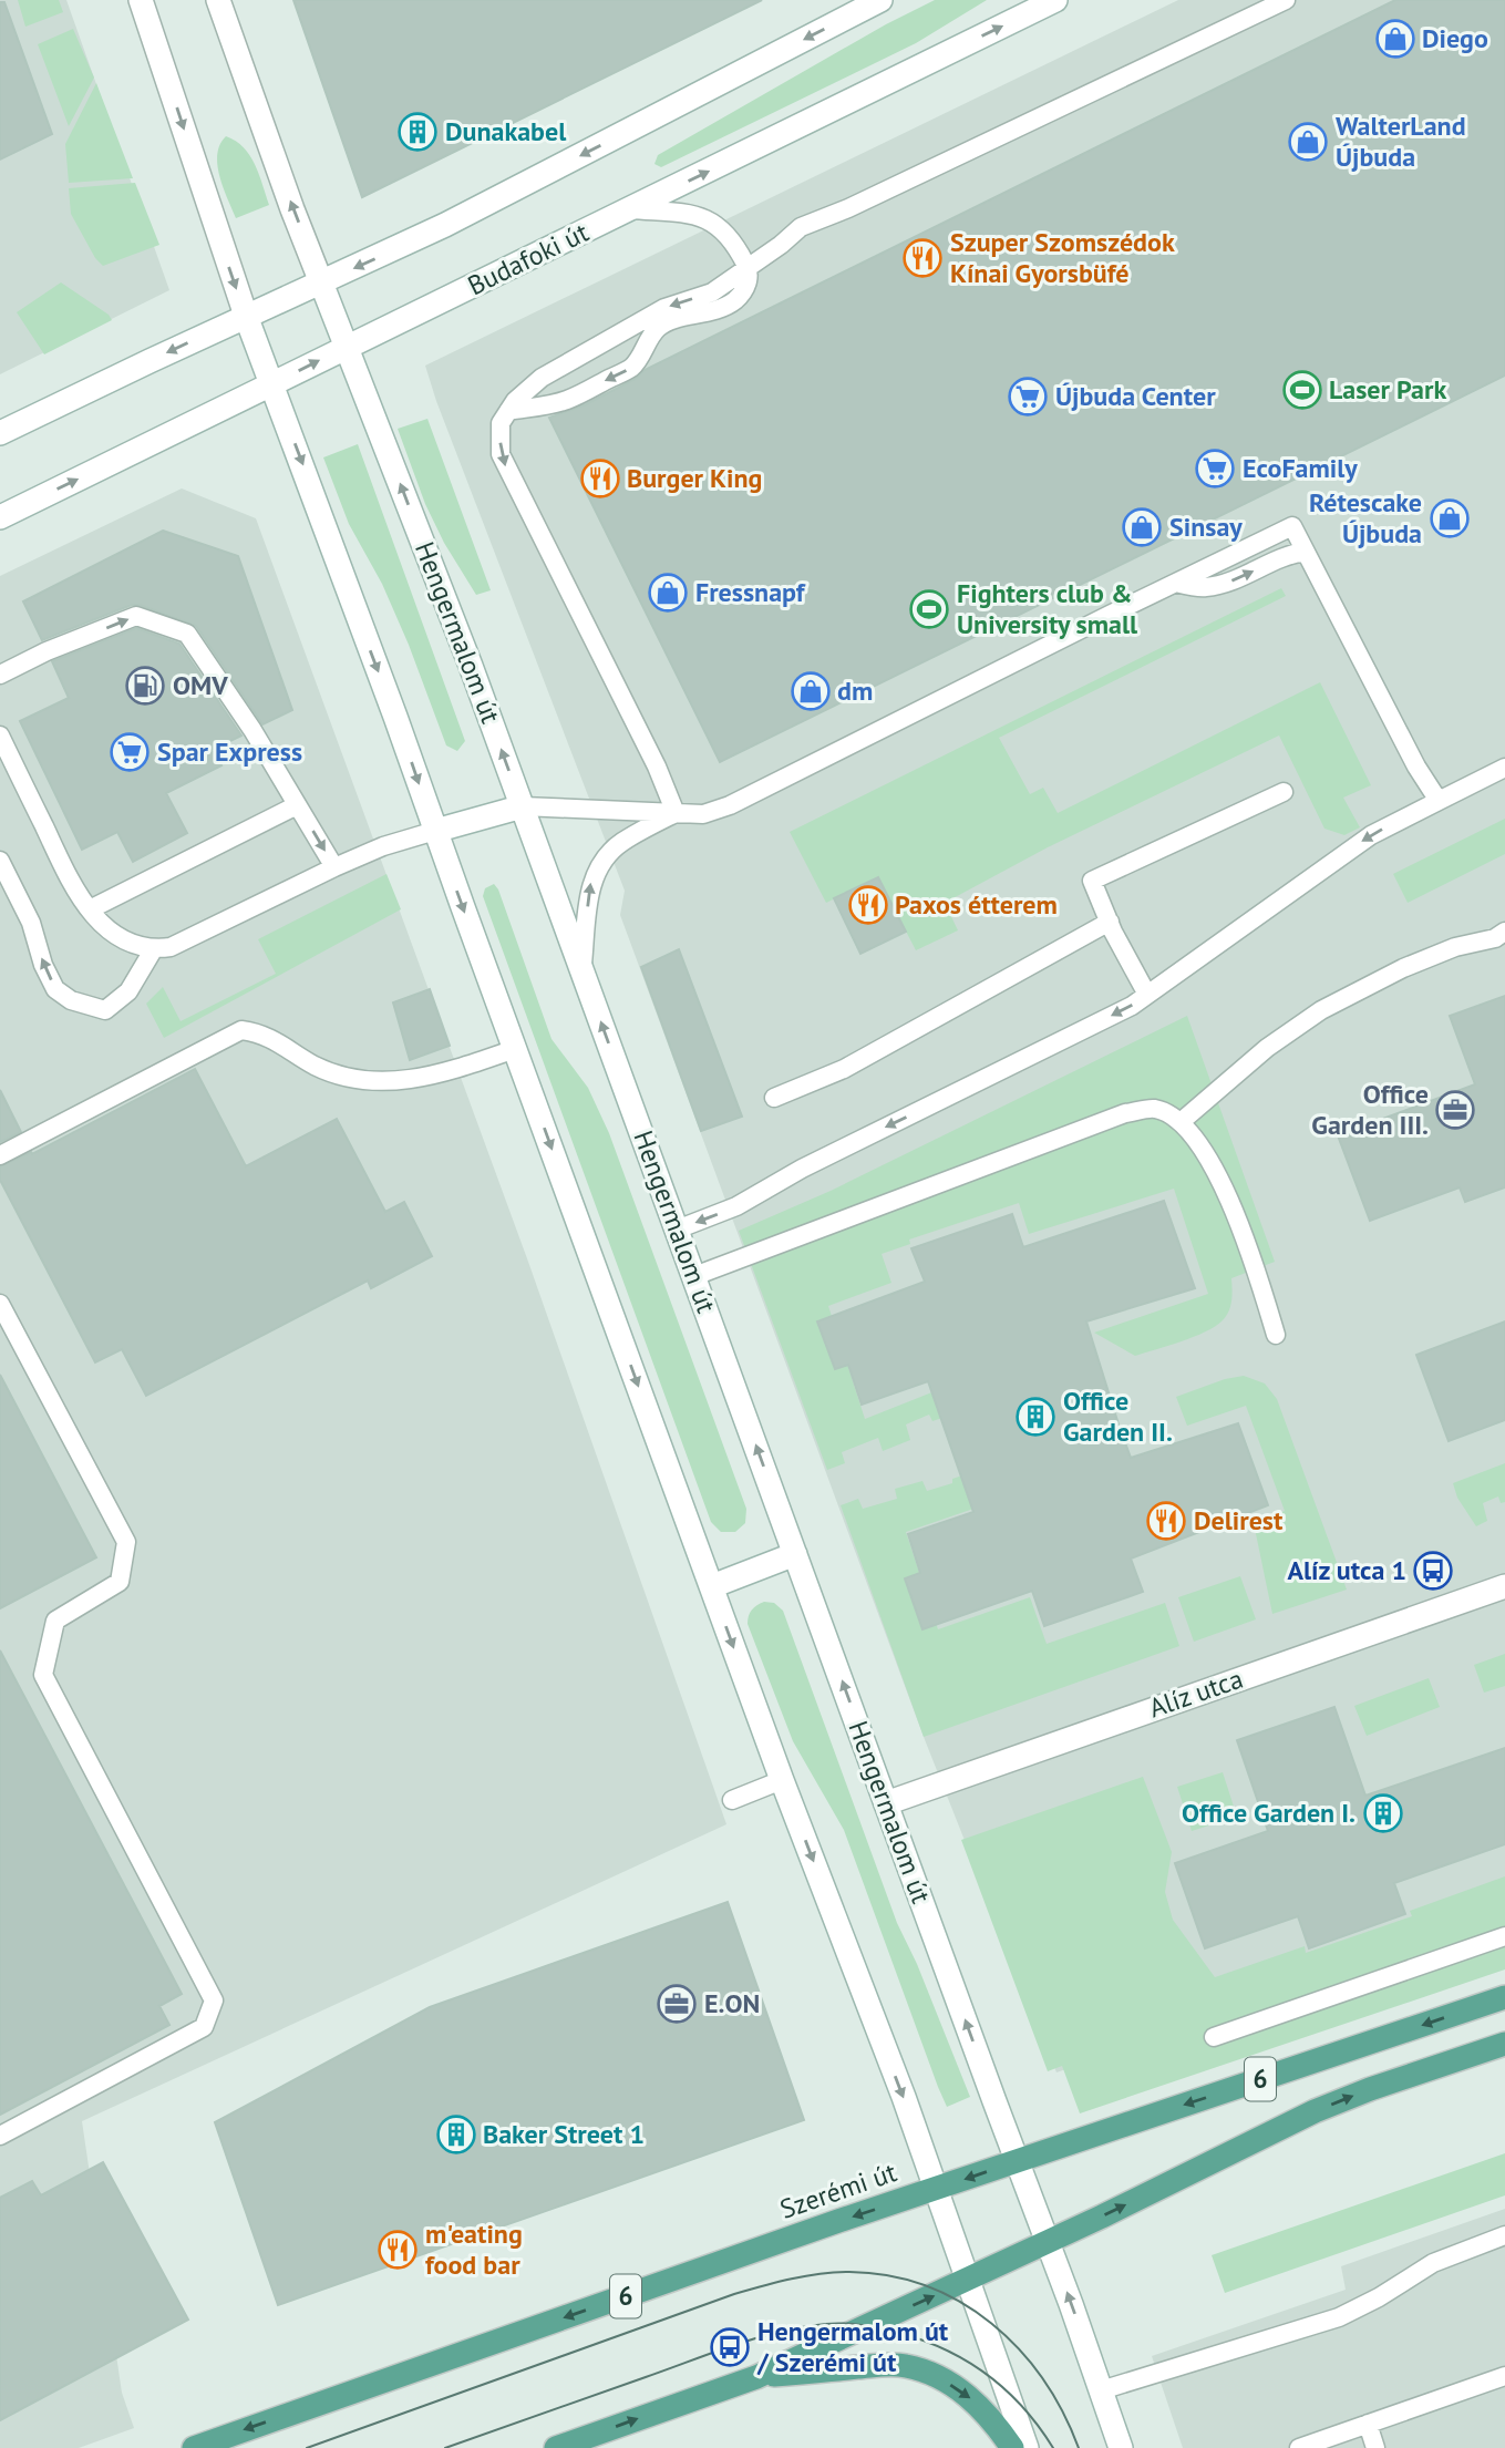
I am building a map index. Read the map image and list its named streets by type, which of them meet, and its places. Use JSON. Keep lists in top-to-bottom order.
{
  "streets": {
    "main road": [
      "Budafoki út",
      "Hengermalom út",
      "Alíz utca",
      "6",
      "Szerémi út"
    ]
  },
  "crossings": [
    ["Budafoki út", "Hengermalom út"],
    ["Hengermalom út", "Alíz utca"],
    ["Hengermalom út", "6"],
    ["Hengermalom út", "Szerémi út"]
  ],
  "places": {
    "shop": [
      "Diego",
      "WalterLand Újbuda",
      "Rétescake Újbuda",
      "Sinsay",
      "Fressnapf",
      "dm"
    ],
    "building": [
      "Dunakabel",
      "Office Garden II.",
      "Office Garden I.",
      "Baker Street 1"
    ],
    "restaurant": [
      "Szuper Szomszédok Kínai Gyorsbüfé",
      "Burger King",
      "Paxos étterem",
      "Delirest",
      "m'eating food bar"
    ],
    "sports": ["Laser Park", "Fighters club & University small"],
    "supermarket": ["Újbuda Center", "EcoFamily", "Spar Express"],
    "fuel station": ["OMV"],
    "office": ["Office Garden III.", "E.ON"],
    "bus stop": ["Alíz utca 1", "Hengermalom út / Szerémi út"]
  }
}
